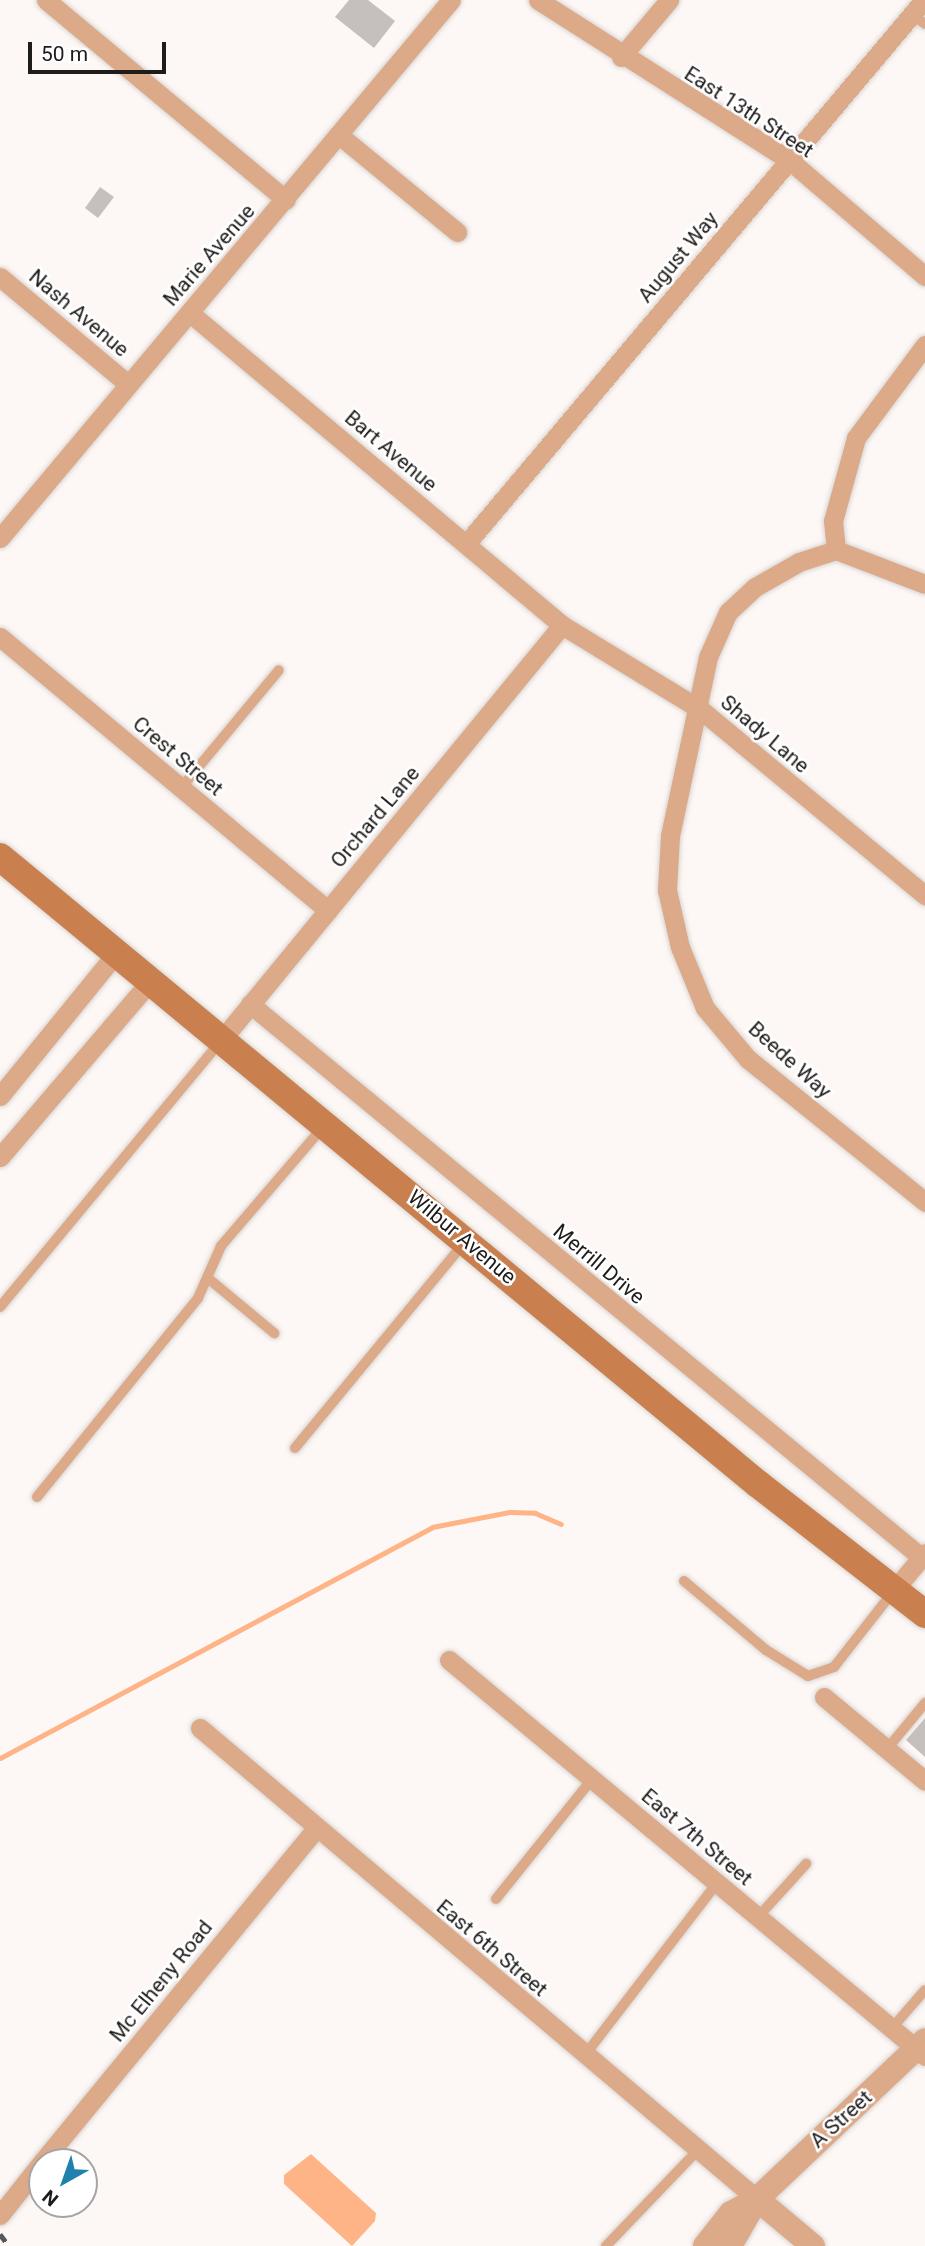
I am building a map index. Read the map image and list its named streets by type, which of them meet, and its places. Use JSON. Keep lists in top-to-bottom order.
{
  "streets": {
    "main road": ["Wilbur Avenue"],
    "street": [
      "East 13th Street",
      "Marie Avenue",
      "August Way",
      "Nash Avenue",
      "Bart Avenue",
      "Shady Lane",
      "Crest Street",
      "Orchard Lane",
      "Beede Way",
      "Merrill Drive",
      "East 7th Street",
      "East 6th Street",
      "Mc Elheny Road",
      "A Street"
    ]
  },
  "crossings": [
    ["East 13th Street", "August Way"],
    ["Marie Avenue", "Nash Avenue"],
    ["Marie Avenue", "Bart Avenue"],
    ["August Way", "Bart Avenue"],
    ["Bart Avenue", "Shady Lane"],
    ["Bart Avenue", "Orchard Lane"],
    ["Shady Lane", "Orchard Lane"],
    ["Shady Lane", "Beede Way"],
    ["Crest Street", "Orchard Lane"],
    ["Orchard Lane", "Wilbur Avenue"],
    ["Orchard Lane", "Merrill Drive"],
    ["East 7th Street", "A Street"],
    ["East 6th Street", "Mc Elheny Road"],
    ["East 6th Street", "A Street"]
  ],
  "scale_bar": "50 m",
  "north": "bottom left"
}
